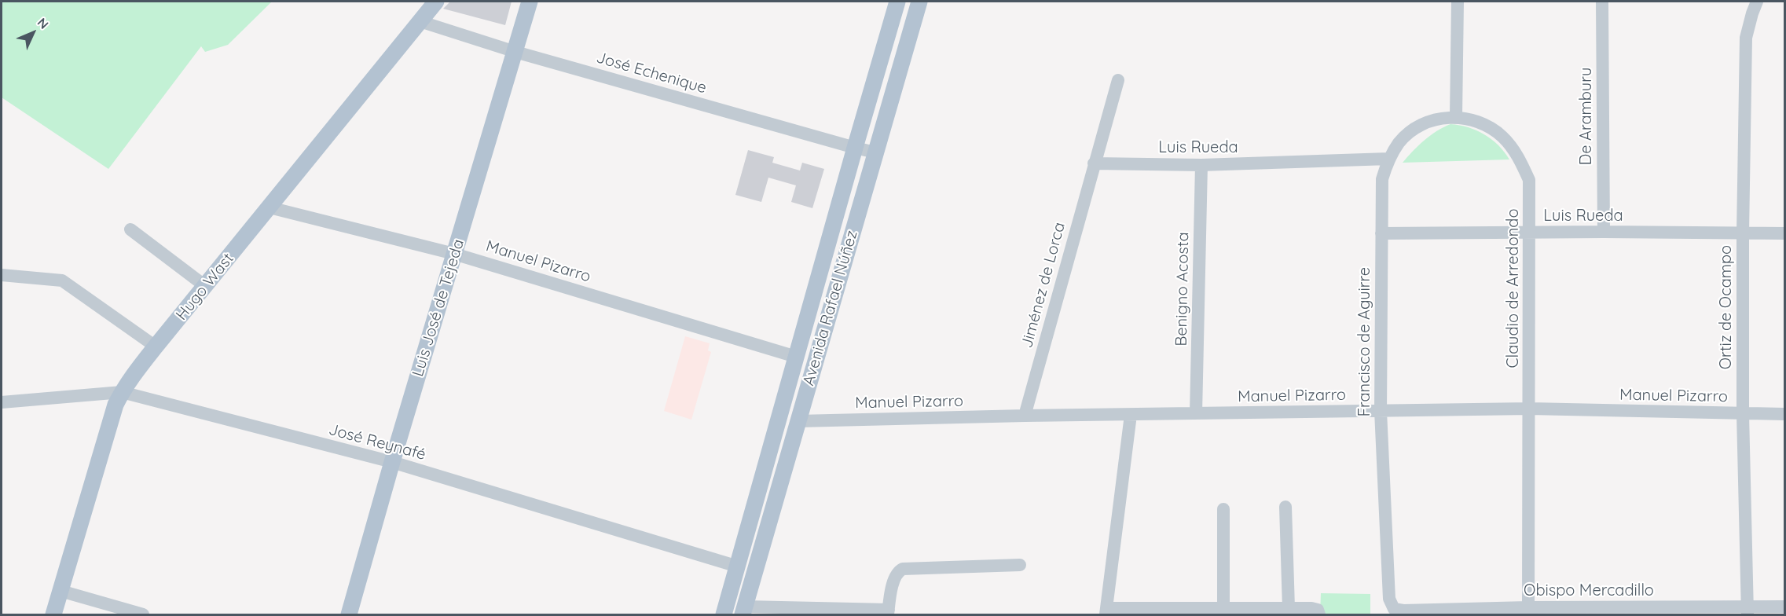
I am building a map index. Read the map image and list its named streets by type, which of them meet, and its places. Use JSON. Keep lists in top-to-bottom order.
{
  "streets": {
    "main road": ["Hugo Wast", "Luis José de Tejeda", "Avenida Rafael Núñez"],
    "street": [
      "José Echenique",
      "De Aramburu",
      "Luis Rueda",
      "Manuel Pizarro",
      "Jiménez de Lorca",
      "Claudio de Arredondo",
      "Benigno Acosta",
      "Ortiz de Ocampo",
      "Francisco de Aguirre",
      "José Reynafé",
      "Obispo Mercadillo"
    ]
  },
  "crossings": [
    ["José Echenique", "Hugo Wast"],
    ["José Echenique", "Luis José de Tejeda"],
    ["José Echenique", "Avenida Rafael Núñez"],
    ["De Aramburu", "Luis Rueda"],
    ["Luis Rueda", "Jiménez de Lorca"],
    ["Luis Rueda", "Claudio de Arredondo"],
    ["Luis Rueda", "Benigno Acosta"],
    ["Luis Rueda", "Ortiz de Ocampo"],
    ["Luis Rueda", "Francisco de Aguirre"],
    ["Manuel Pizarro", "Jiménez de Lorca"],
    ["Manuel Pizarro", "Hugo Wast"],
    ["Manuel Pizarro", "Claudio de Arredondo"],
    ["Manuel Pizarro", "Benigno Acosta"],
    ["Manuel Pizarro", "Ortiz de Ocampo"],
    ["Manuel Pizarro", "Luis José de Tejeda"],
    ["Manuel Pizarro", "Avenida Rafael Núñez"],
    ["Manuel Pizarro", "Francisco de Aguirre"],
    ["Hugo Wast", "José Reynafé"],
    ["Claudio de Arredondo", "Francisco de Aguirre"],
    ["Claudio de Arredondo", "Obispo Mercadillo"],
    ["Ortiz de Ocampo", "Obispo Mercadillo"],
    ["Luis José de Tejeda", "José Reynafé"],
    ["Avenida Rafael Núñez", "José Reynafé"],
    ["Francisco de Aguirre", "Obispo Mercadillo"]
  ],
  "north": "top right"
}
